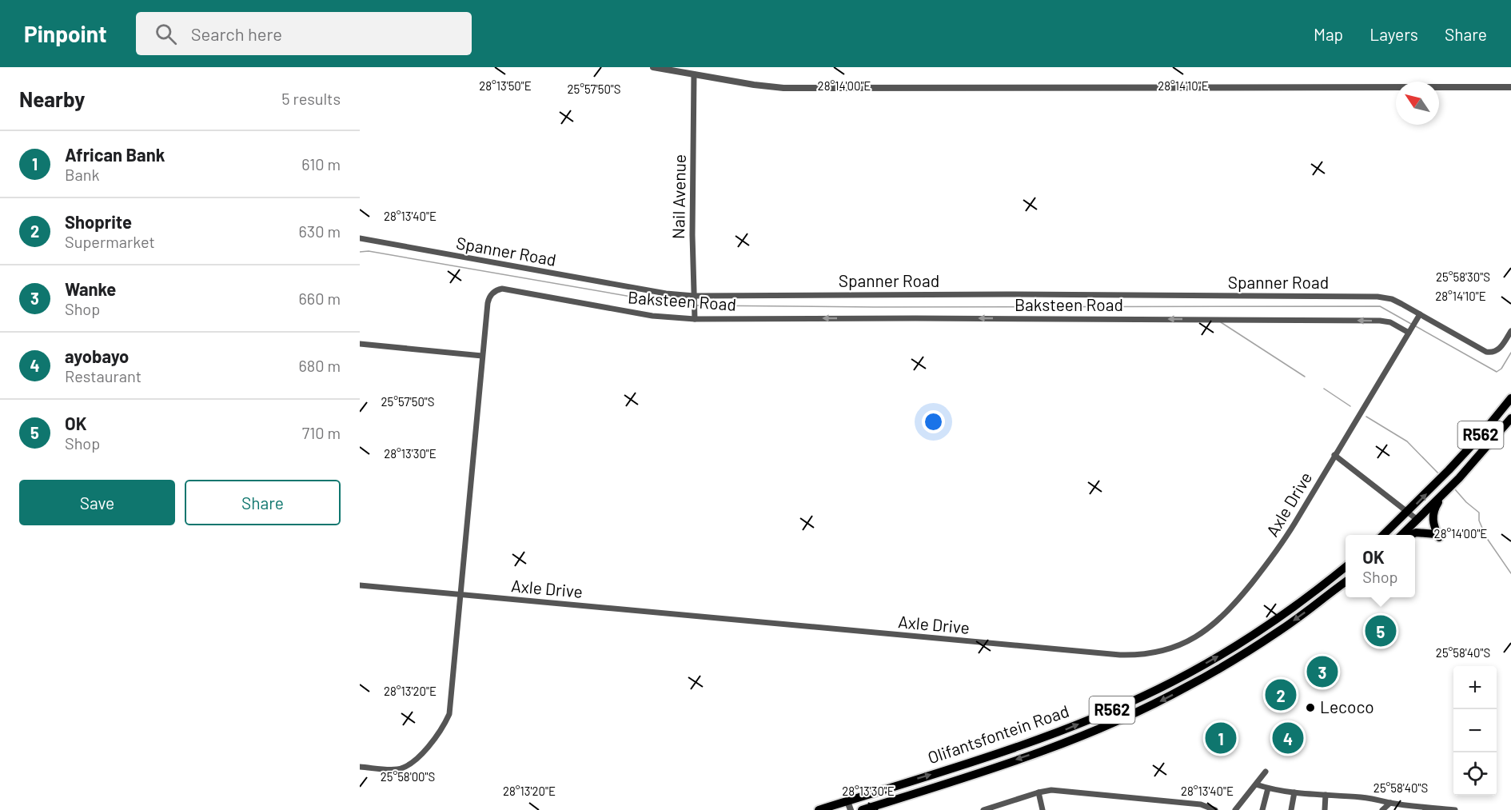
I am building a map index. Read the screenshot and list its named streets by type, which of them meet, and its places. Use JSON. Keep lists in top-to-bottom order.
{
  "streets": {
    "main road": ["R562", "Olifantsfontein Road"],
    "street": [
      "Nail Avenue",
      "Spanner Road",
      "Baksteen Road",
      "Axle Drive"
    ]
  },
  "crossings": [
    ["Nail Avenue", "Spanner Road"],
    ["Nail Avenue", "Baksteen Road"],
    ["Spanner Road", "Axle Drive"],
    ["Baksteen Road", "Axle Drive"]
  ],
  "one_way": ["Baksteen Road"],
  "places": ["Lecoco"],
  "north": "top left",
  "page": {
    "header": "Pinpoint",
    "search": "Search here",
    "nav": ["Map", "Layers", "Share"],
    "heading": ["Nearby", "5 results"],
    "list": [
      {
        "mark": "1",
        "name": "African Bank",
        "note": "Bank",
        "value": "610 m"
      },
      {
        "mark": "2",
        "name": "Shoprite",
        "note": "Supermarket",
        "value": "630 m"
      },
      {
        "mark": "3",
        "name": "Wanke",
        "note": "Shop",
        "value": "660 m"
      },
      {
        "mark": "4",
        "name": "ayobayo",
        "note": "Restaurant",
        "value": "680 m"
      },
      {
        "mark": "5",
        "name": "OK",
        "note": "Shop",
        "value": "710 m"
      }
    ],
    "buttons": ["Save", "Share"],
    "popup": ["OK", "Shop"],
    "pins": [
      "5",
      "3",
      "2",
      "1",
      "4"
    ],
    "map_buttons": ["+", "−"]
  },
  "coordinates": [
    "28°13'50\"E",
    "28°14'00\"E",
    "28°14'10\"E",
    "25°57'50\"S",
    "28°13'40\"E",
    "25°58'30\"S",
    "28°13'30\"E",
    "25°58'40\"S",
    "28°13'20\"E",
    "25°58'00\"S"
  ]
}
